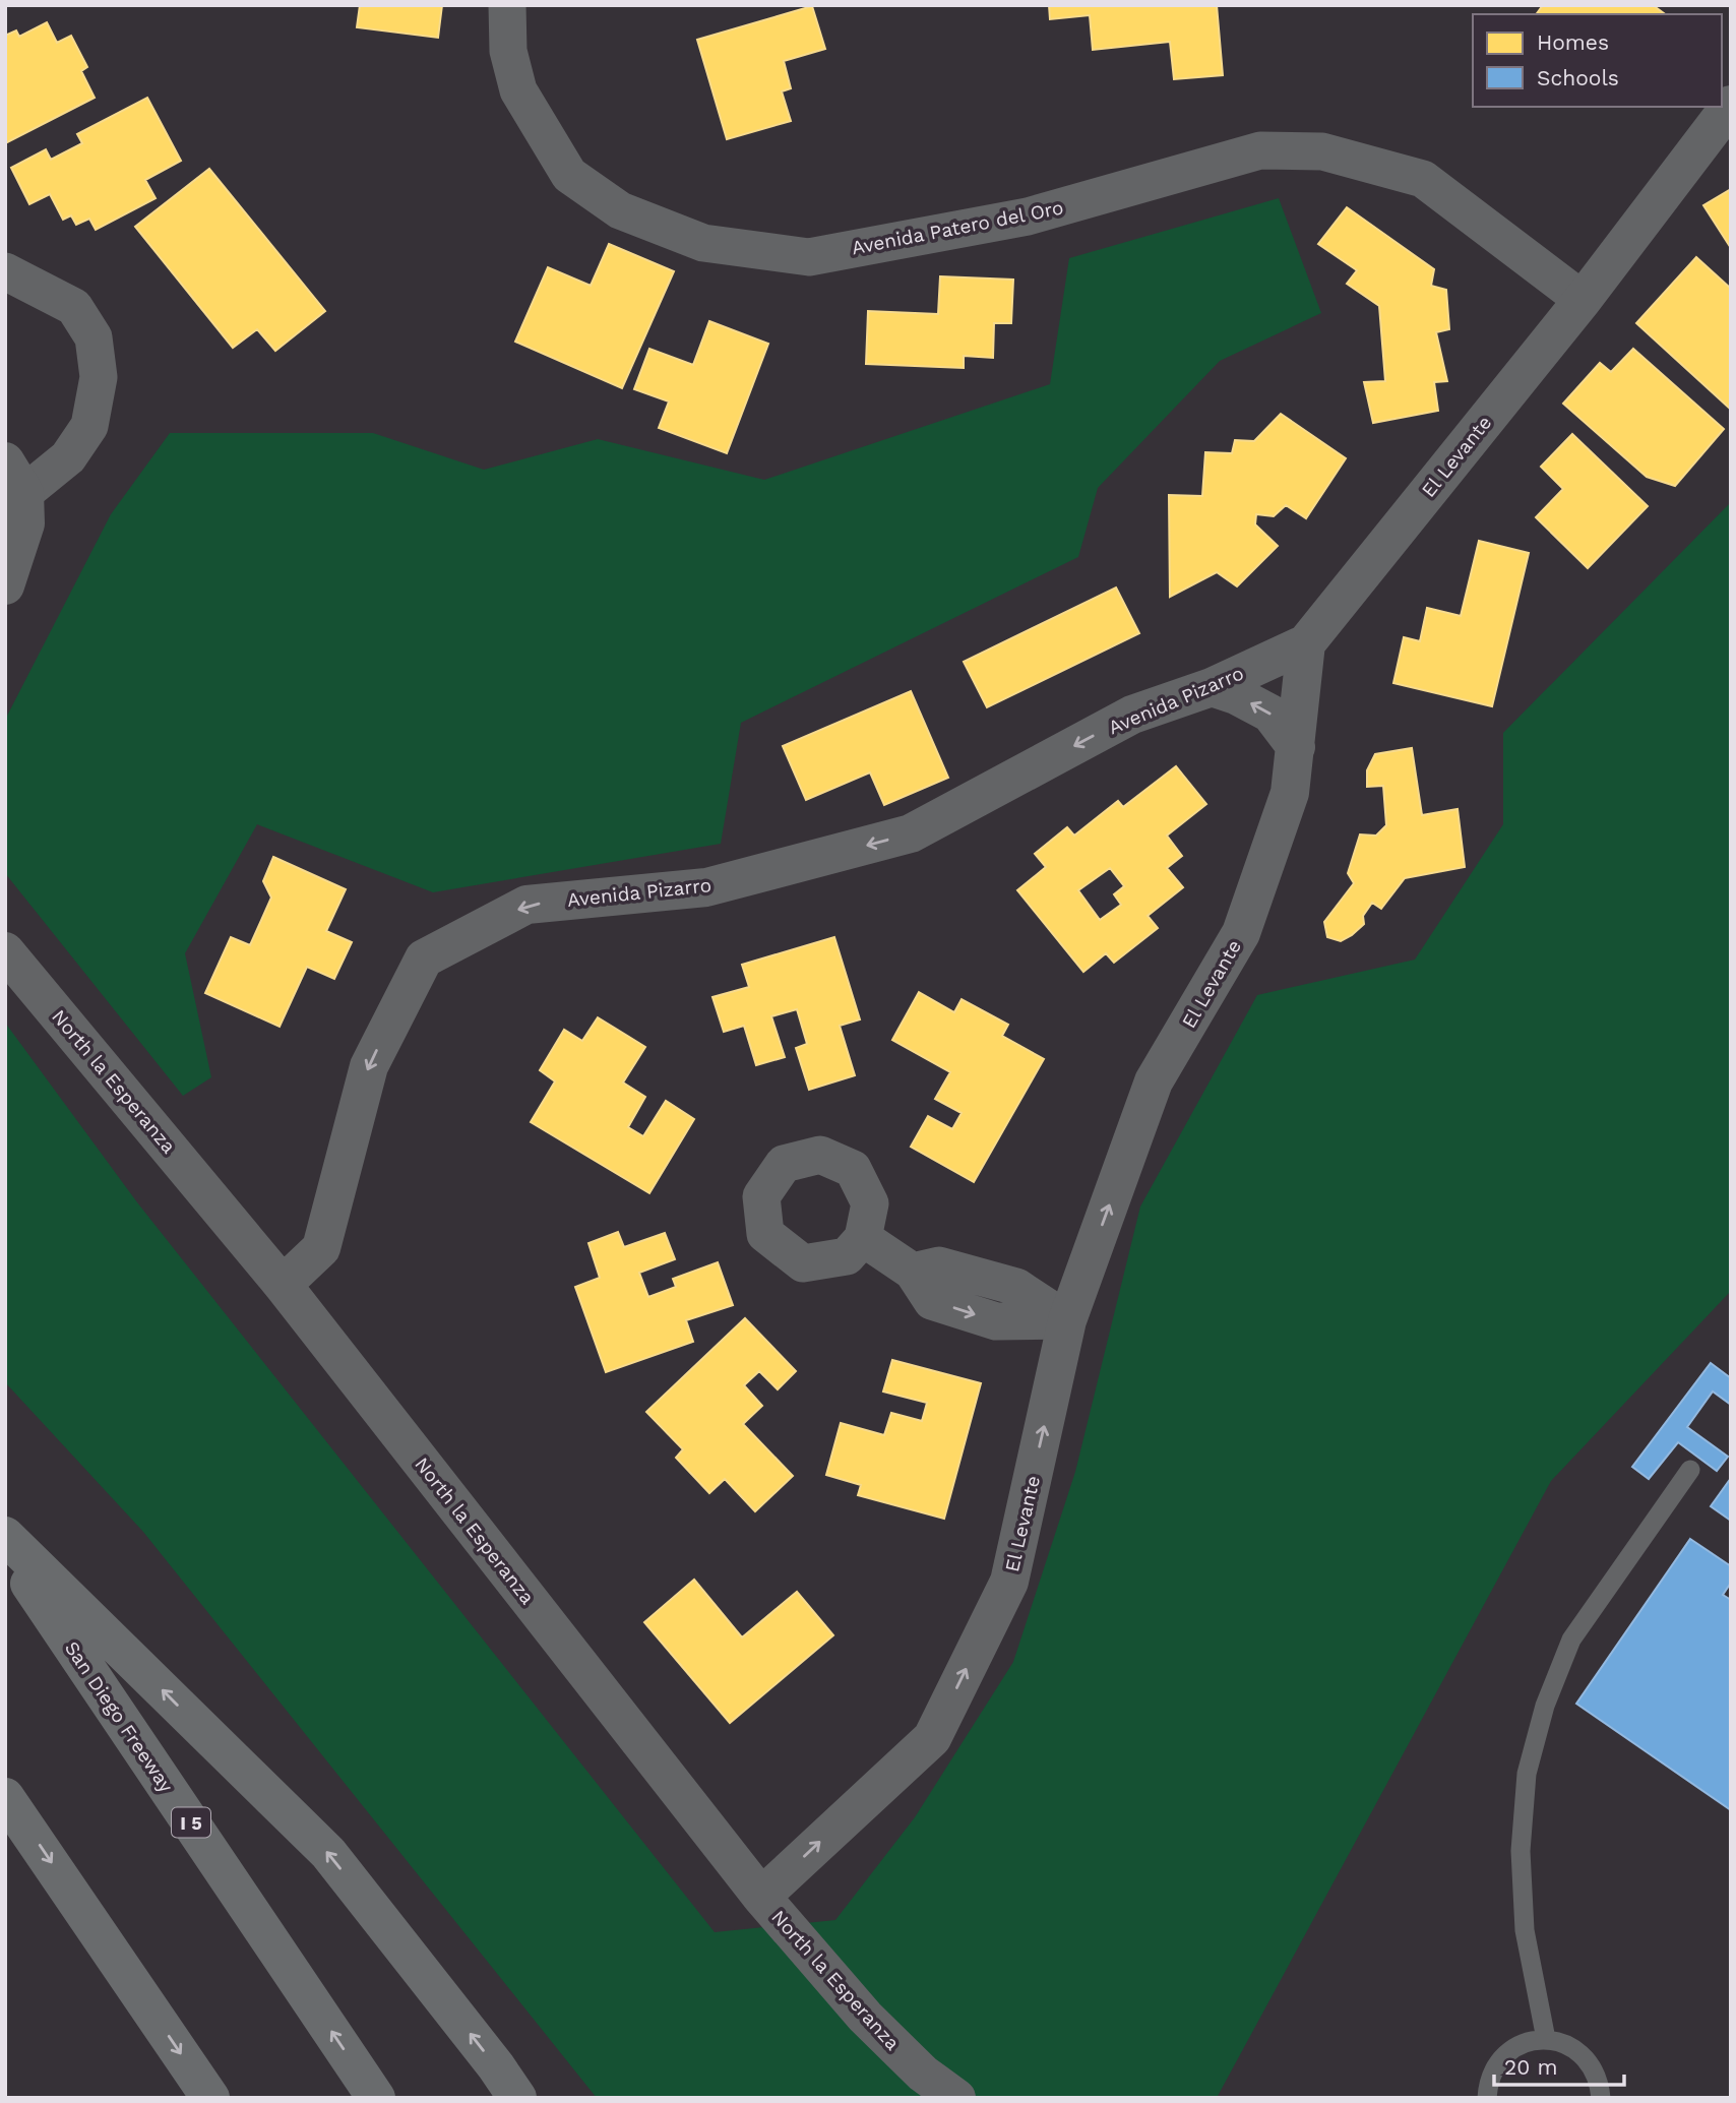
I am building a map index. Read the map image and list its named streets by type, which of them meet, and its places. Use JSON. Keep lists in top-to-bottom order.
{
  "streets": {
    "highway": ["San Diego Freeway", "I 5"],
    "street": [
      "Avenida Patero del Oro",
      "El Levante",
      "Avenida Pizarro",
      "North la Esperanza"
    ]
  },
  "crossings": [
    ["Avenida Patero del Oro", "El Levante"],
    ["El Levante", "Avenida Pizarro"],
    ["El Levante", "North la Esperanza"],
    ["Avenida Pizarro", "North la Esperanza"]
  ],
  "one_way": ["El Levante", "Avenida Pizarro"],
  "legend": ["Homes", "Schools"],
  "scale_bar": "20 m"
}
